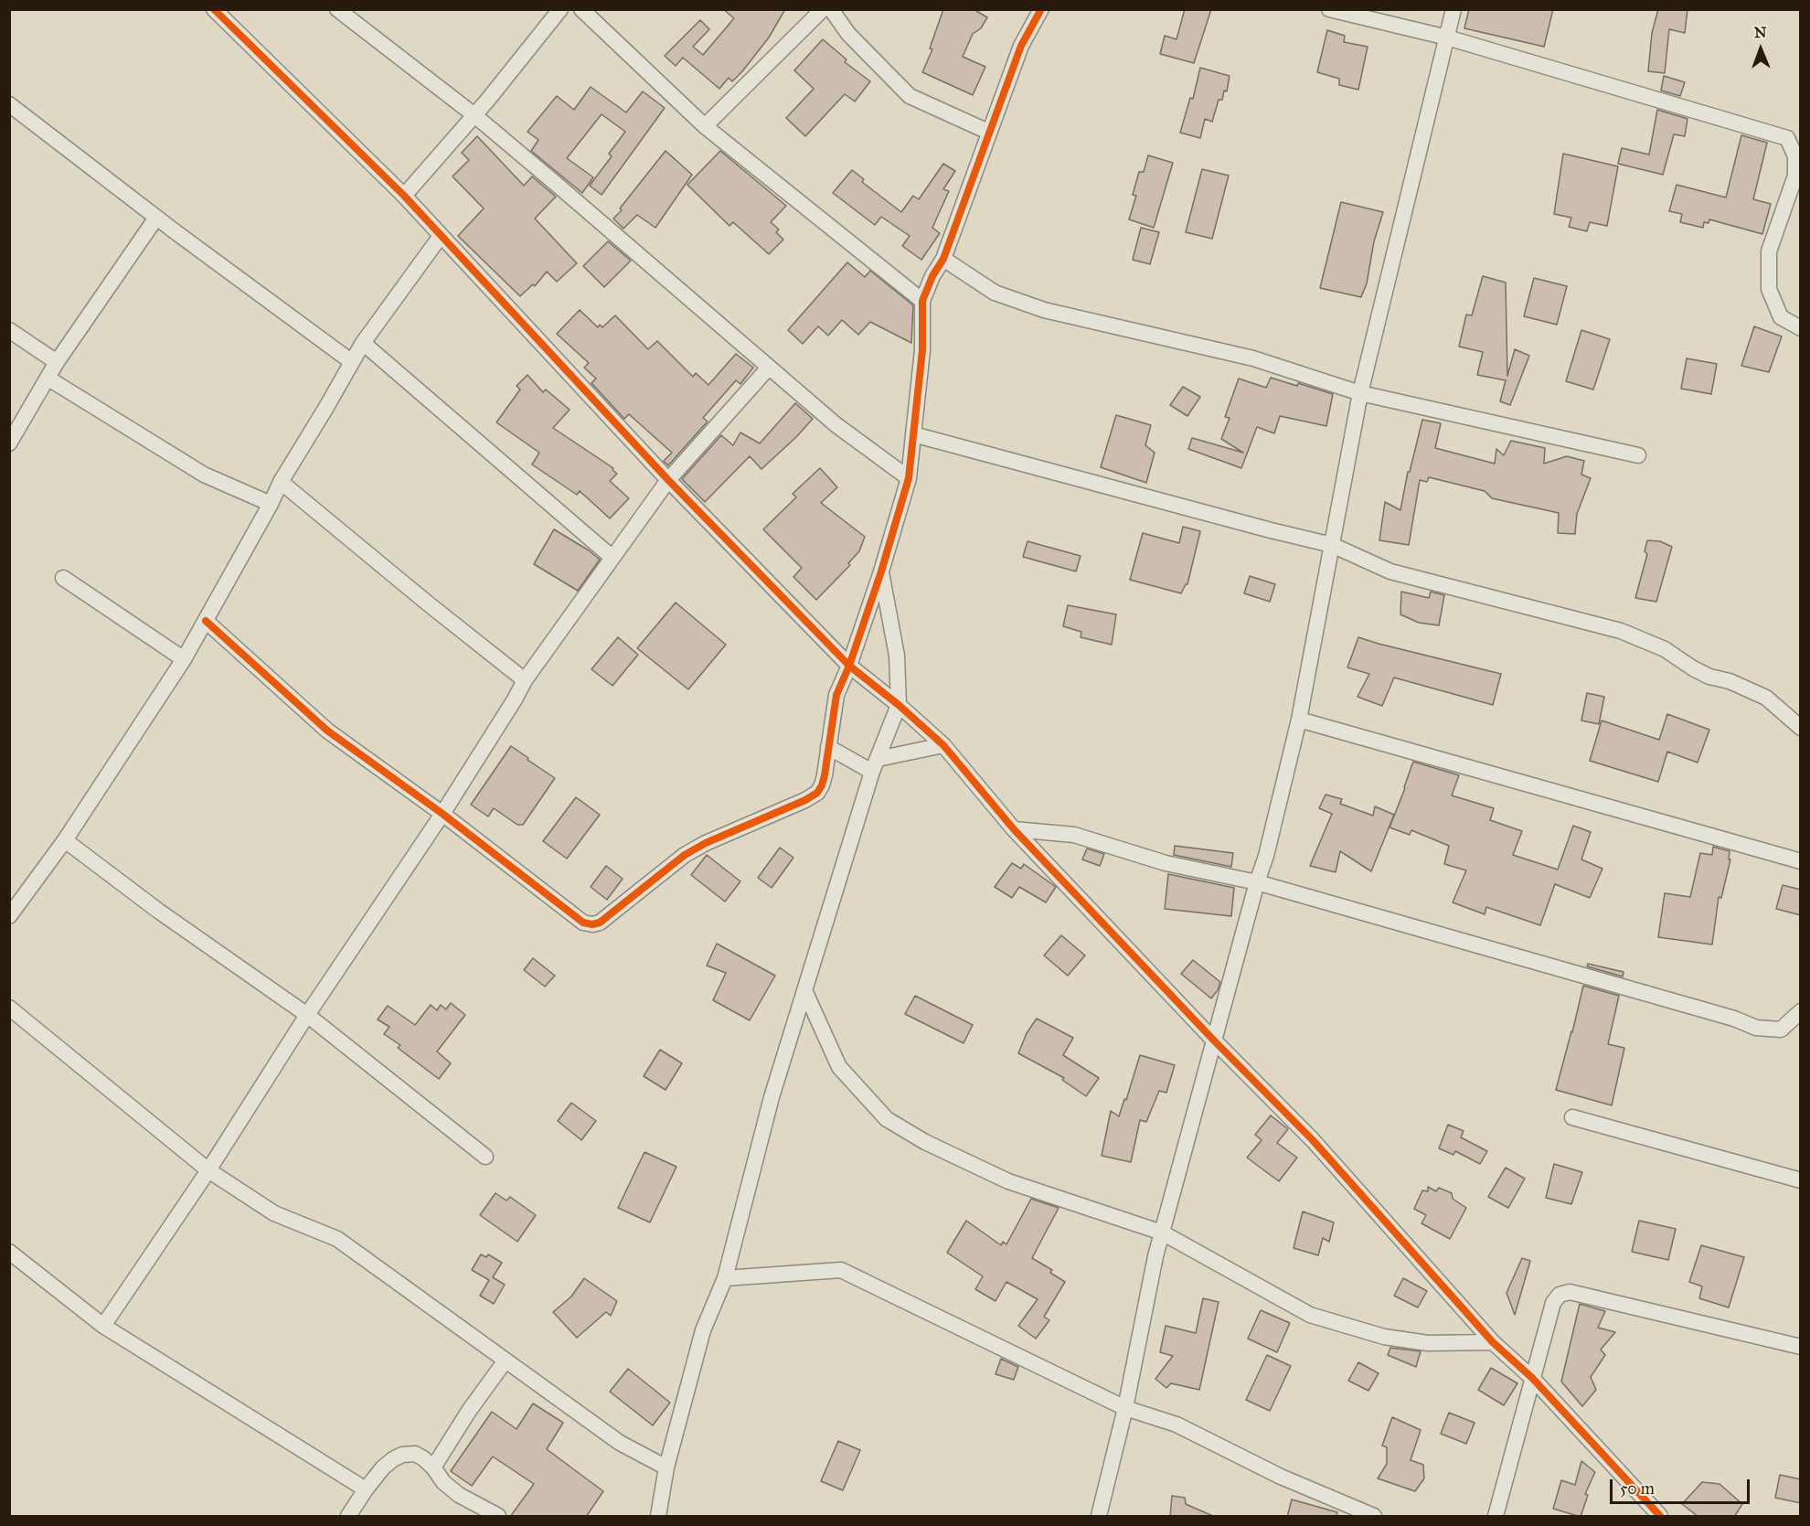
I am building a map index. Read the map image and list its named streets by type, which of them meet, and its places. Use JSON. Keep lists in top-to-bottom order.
{
  "scale_bar": "50 m",
  "north": "top"
}
